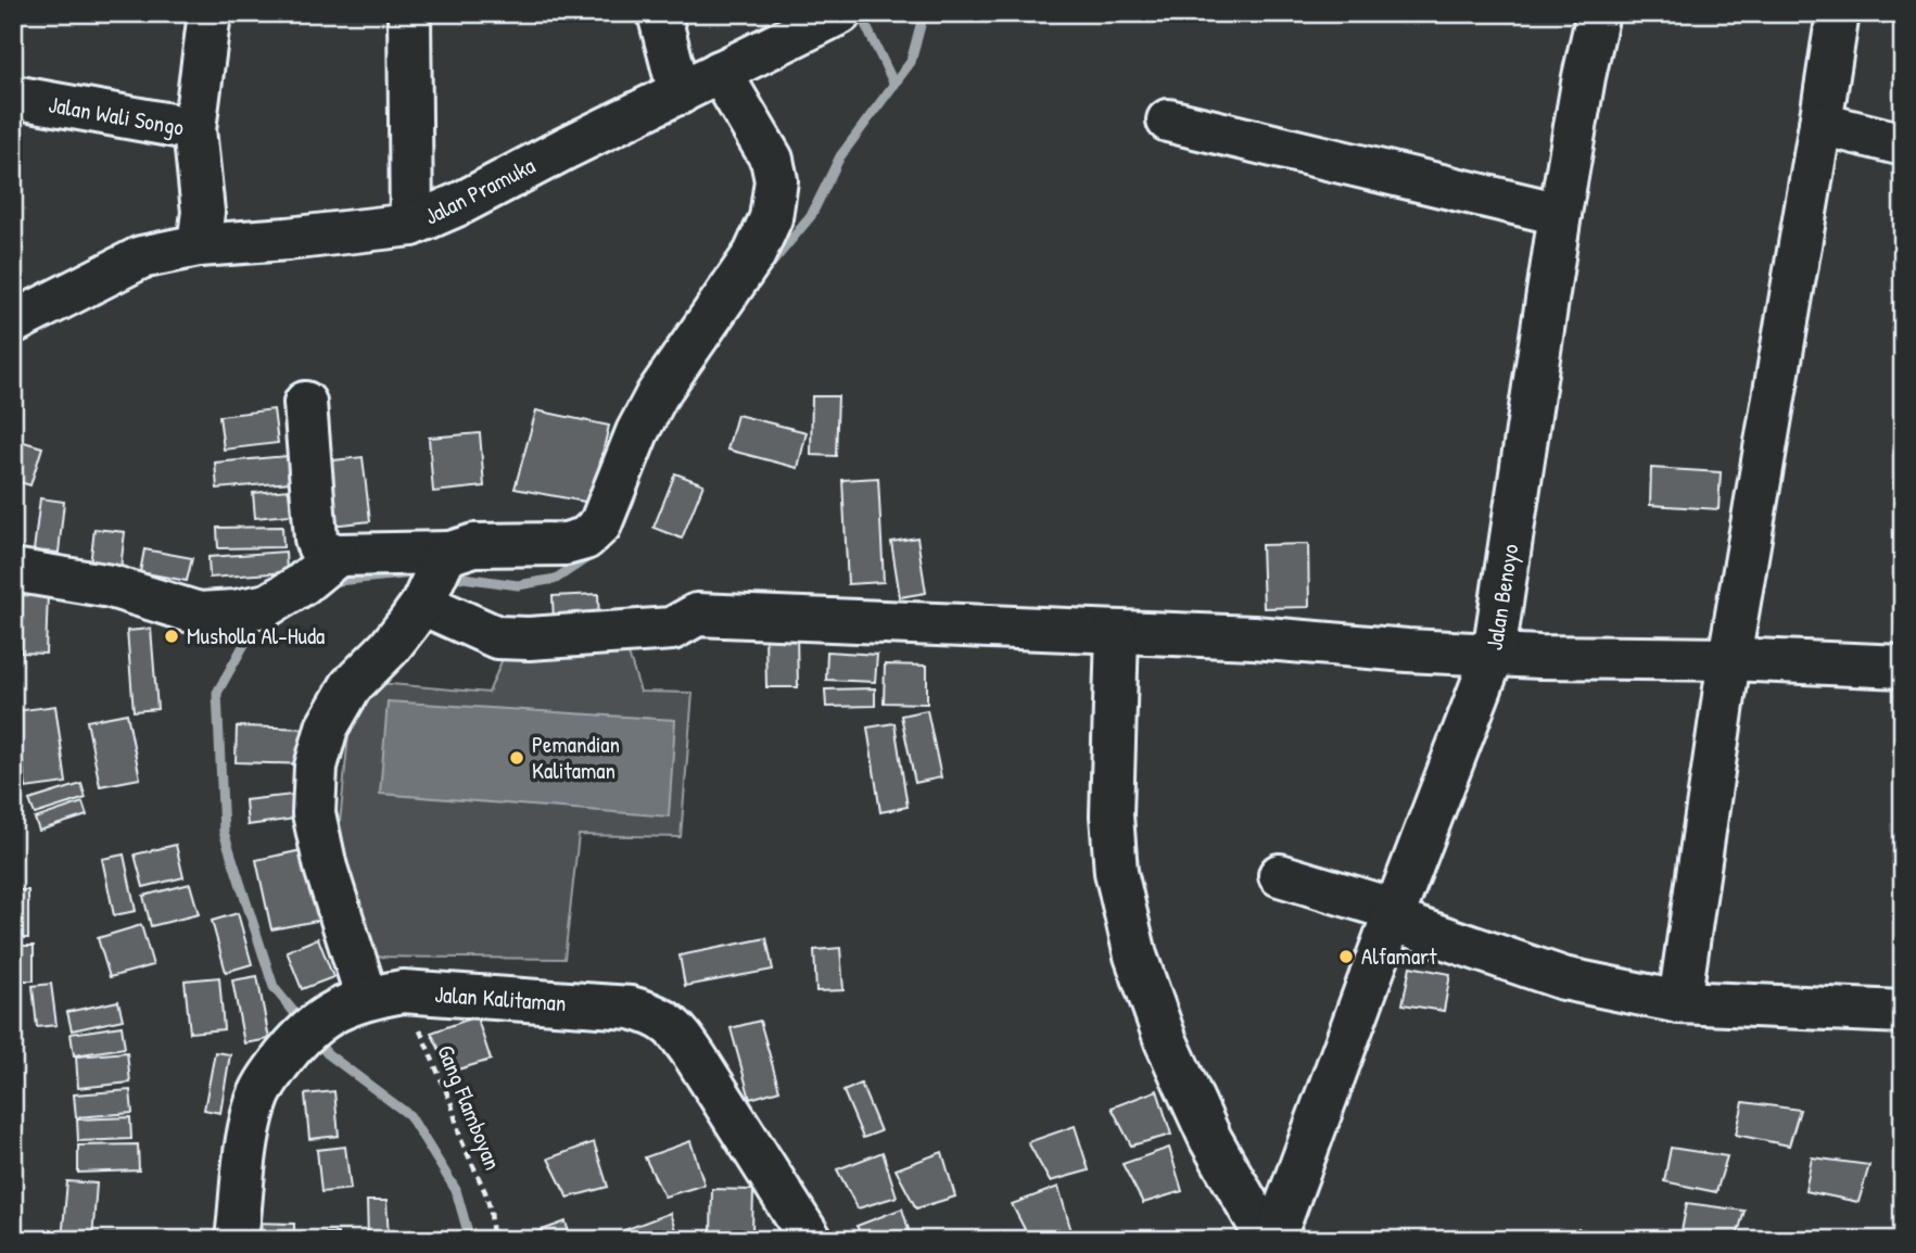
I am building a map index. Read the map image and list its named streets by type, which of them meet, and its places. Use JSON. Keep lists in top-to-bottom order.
{
  "streets": {
    "street": [
      "Jalan Wali Songo",
      "Jalan Pramuka",
      "Jalan Benoyo",
      "Jalan Kalitaman"
    ],
    "path": ["Gang Flamboyan"]
  },
  "crossings": [
    ["Jalan Wali Songo", "Jalan Pramuka"],
    ["Jalan Kalitaman", "Gang Flamboyan"]
  ],
  "places": ["Musholla Al-Huda", "Pemandian Kalitaman", "Alfamart"]
}
